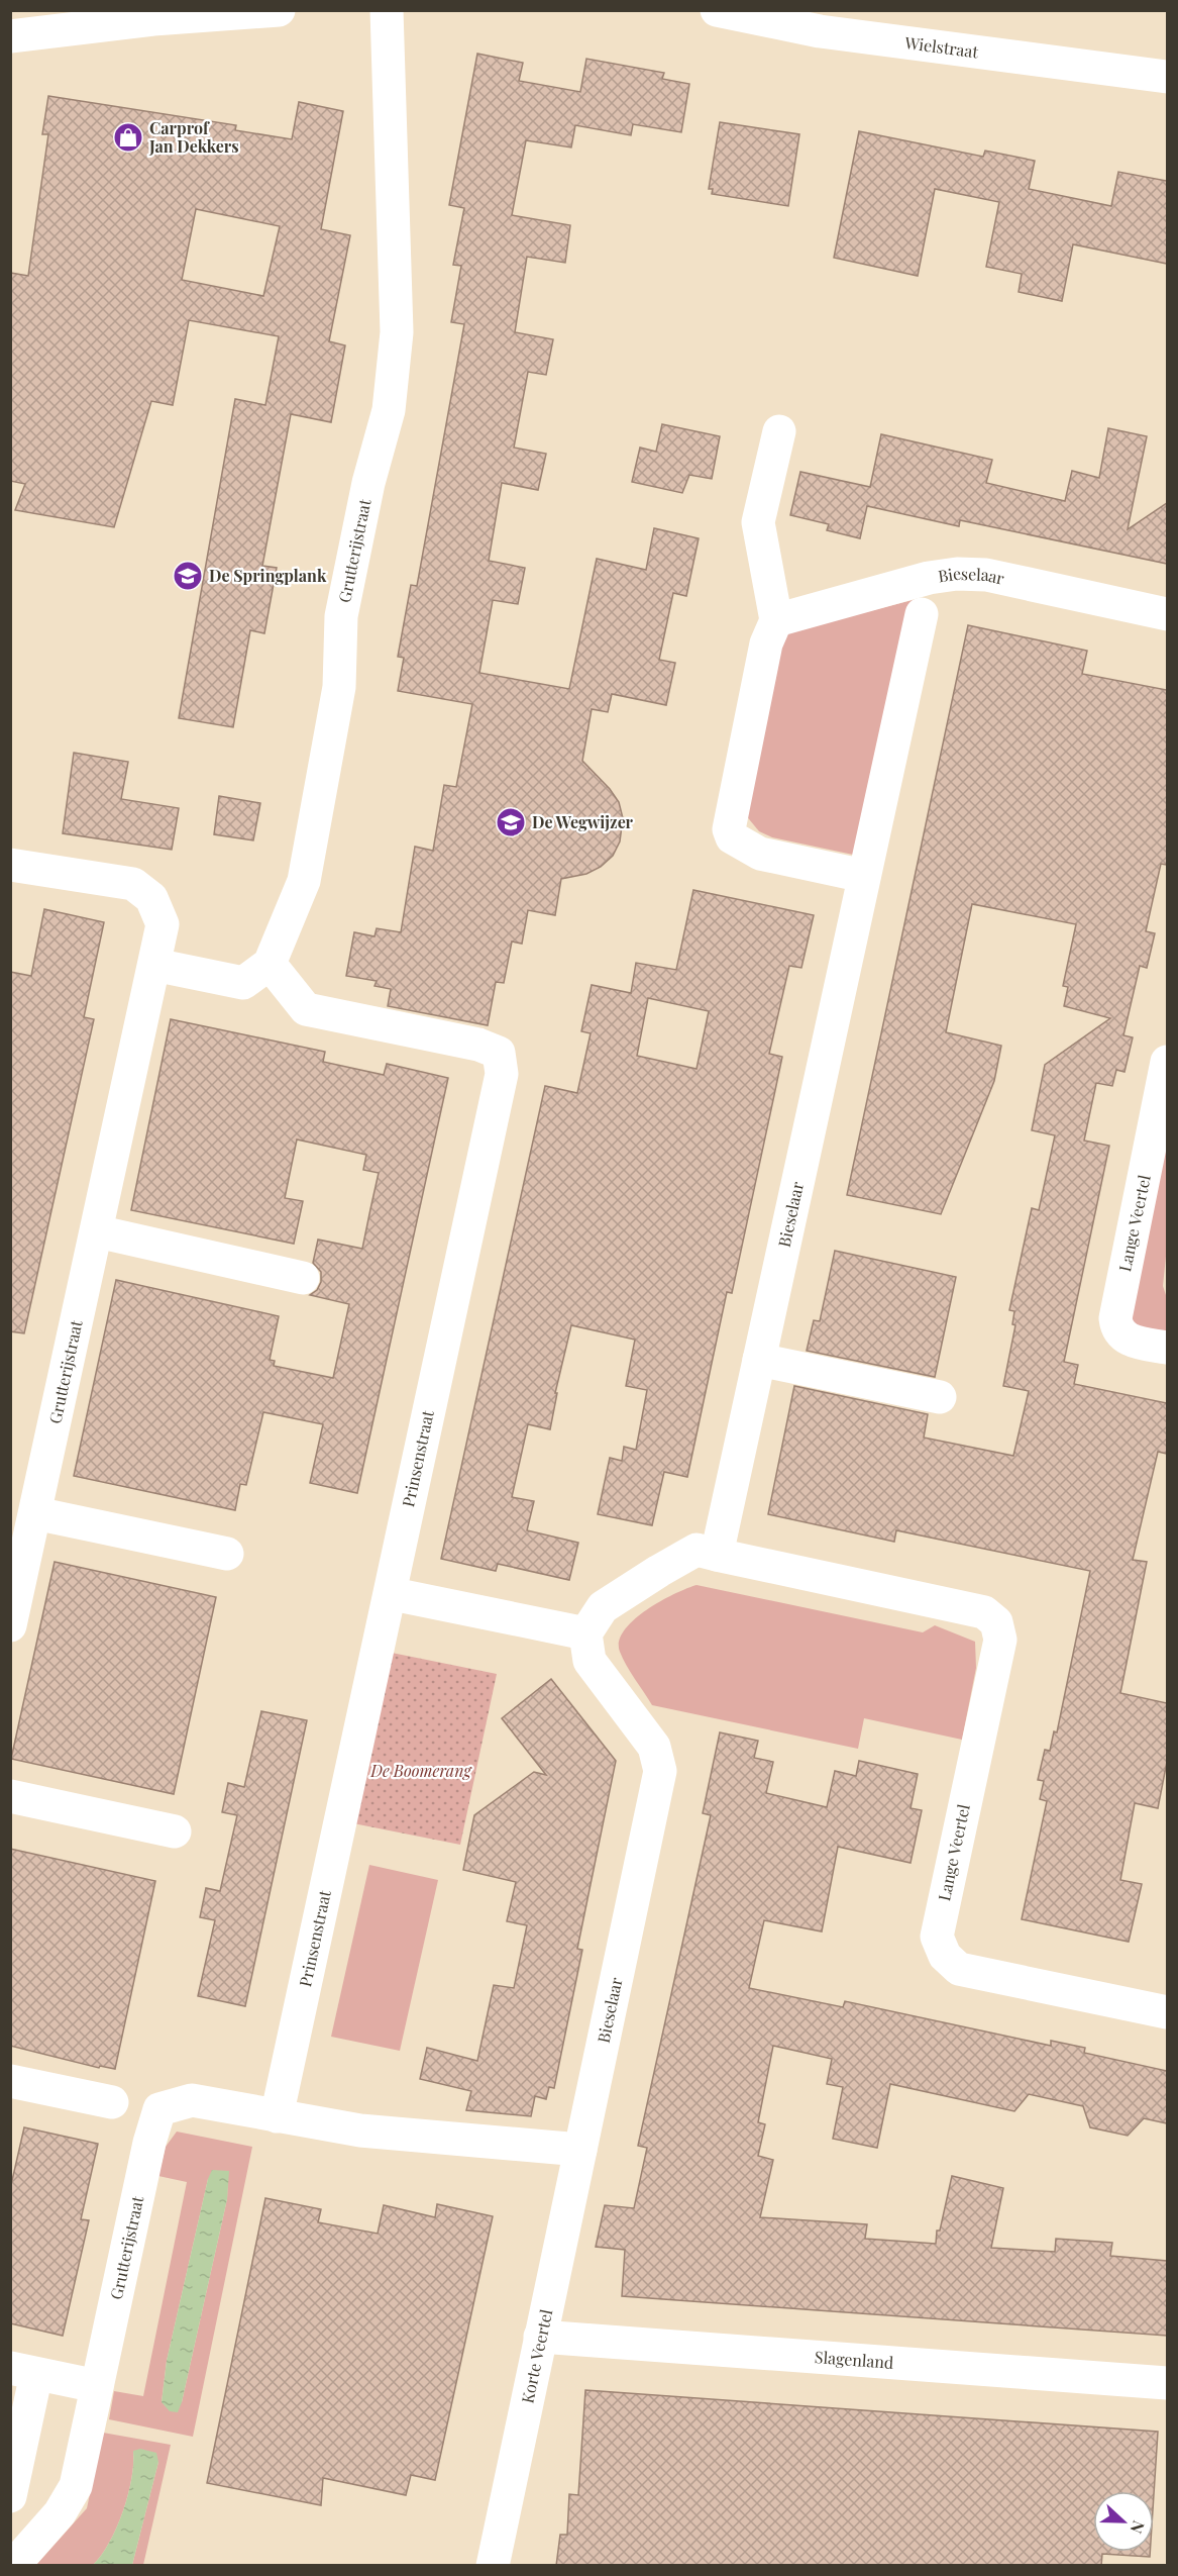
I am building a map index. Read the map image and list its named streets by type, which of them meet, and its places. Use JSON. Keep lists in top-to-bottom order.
{
  "streets": {
    "street": [
      "Wielstraat",
      "Grutterijstraat",
      "Bieselaar",
      "Lange Veertel",
      "Prinsenstraat",
      "Korte Veertel",
      "Slagenland"
    ]
  },
  "crossings": [
    ["Grutterijstraat", "Prinsenstraat"],
    ["Bieselaar", "Lange Veertel"],
    ["Bieselaar", "Korte Veertel"],
    ["Korte Veertel", "Slagenland"]
  ],
  "parks": ["De Boomerang"],
  "places": {
    "shop": ["Carprof Jan Dekkers"],
    "school or university": ["De Springplank", "De Wegwijzer"]
  },
  "north": "right"
}
